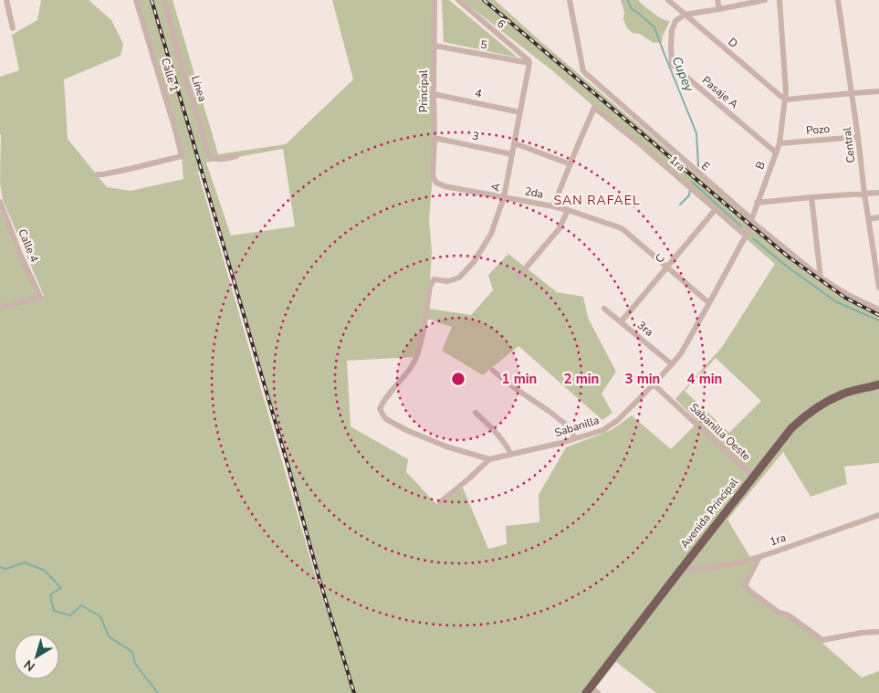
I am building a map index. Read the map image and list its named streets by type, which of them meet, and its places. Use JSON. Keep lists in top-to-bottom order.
{
  "streets": {
    "main road": ["Avenida Principal"],
    "street": [
      "6",
      "D",
      "5",
      "Calle 1",
      "Línea",
      "Principal",
      "Pasaje A",
      "4",
      "Pozo",
      "3",
      "Central",
      "1ra",
      "B",
      "E",
      "A",
      "2da",
      "Calle 4",
      "C",
      "3ra",
      "Sabanilla",
      "Sabanilla Oeste"
    ]
  },
  "crossings": [
    ["6", "5"],
    ["6", "A"],
    ["D", "Pasaje A"],
    ["D", "B"],
    ["5", "Principal"],
    ["5", "A"],
    ["Principal", "4"],
    ["Principal", "3"],
    ["Principal", "2da"],
    ["Pasaje A", "B"],
    ["4", "A"],
    ["Pozo", "Central"],
    ["Pozo", "B"],
    ["3", "A"],
    ["1ra", "B"],
    ["1ra", "C"],
    ["1ra", "Sabanilla"],
    ["1ra", "Avenida Principal"],
    ["B", "E"],
    ["B", "Sabanilla"],
    ["A", "2da"],
    ["A", "Sabanilla"],
    ["2da", "C"],
    ["2da", "Sabanilla"],
    ["C", "3ra"],
    ["3ra", "Sabanilla"],
    ["Sabanilla", "Sabanilla Oeste"],
    ["Sabanilla Oeste", "Avenida Principal"]
  ],
  "districts": ["SAN RAFAEL"],
  "water": ["Cupey"],
  "north": "bottom left",
  "rings": [
    "1 min",
    "2 min",
    "3 min",
    "4 min"
  ]
}
